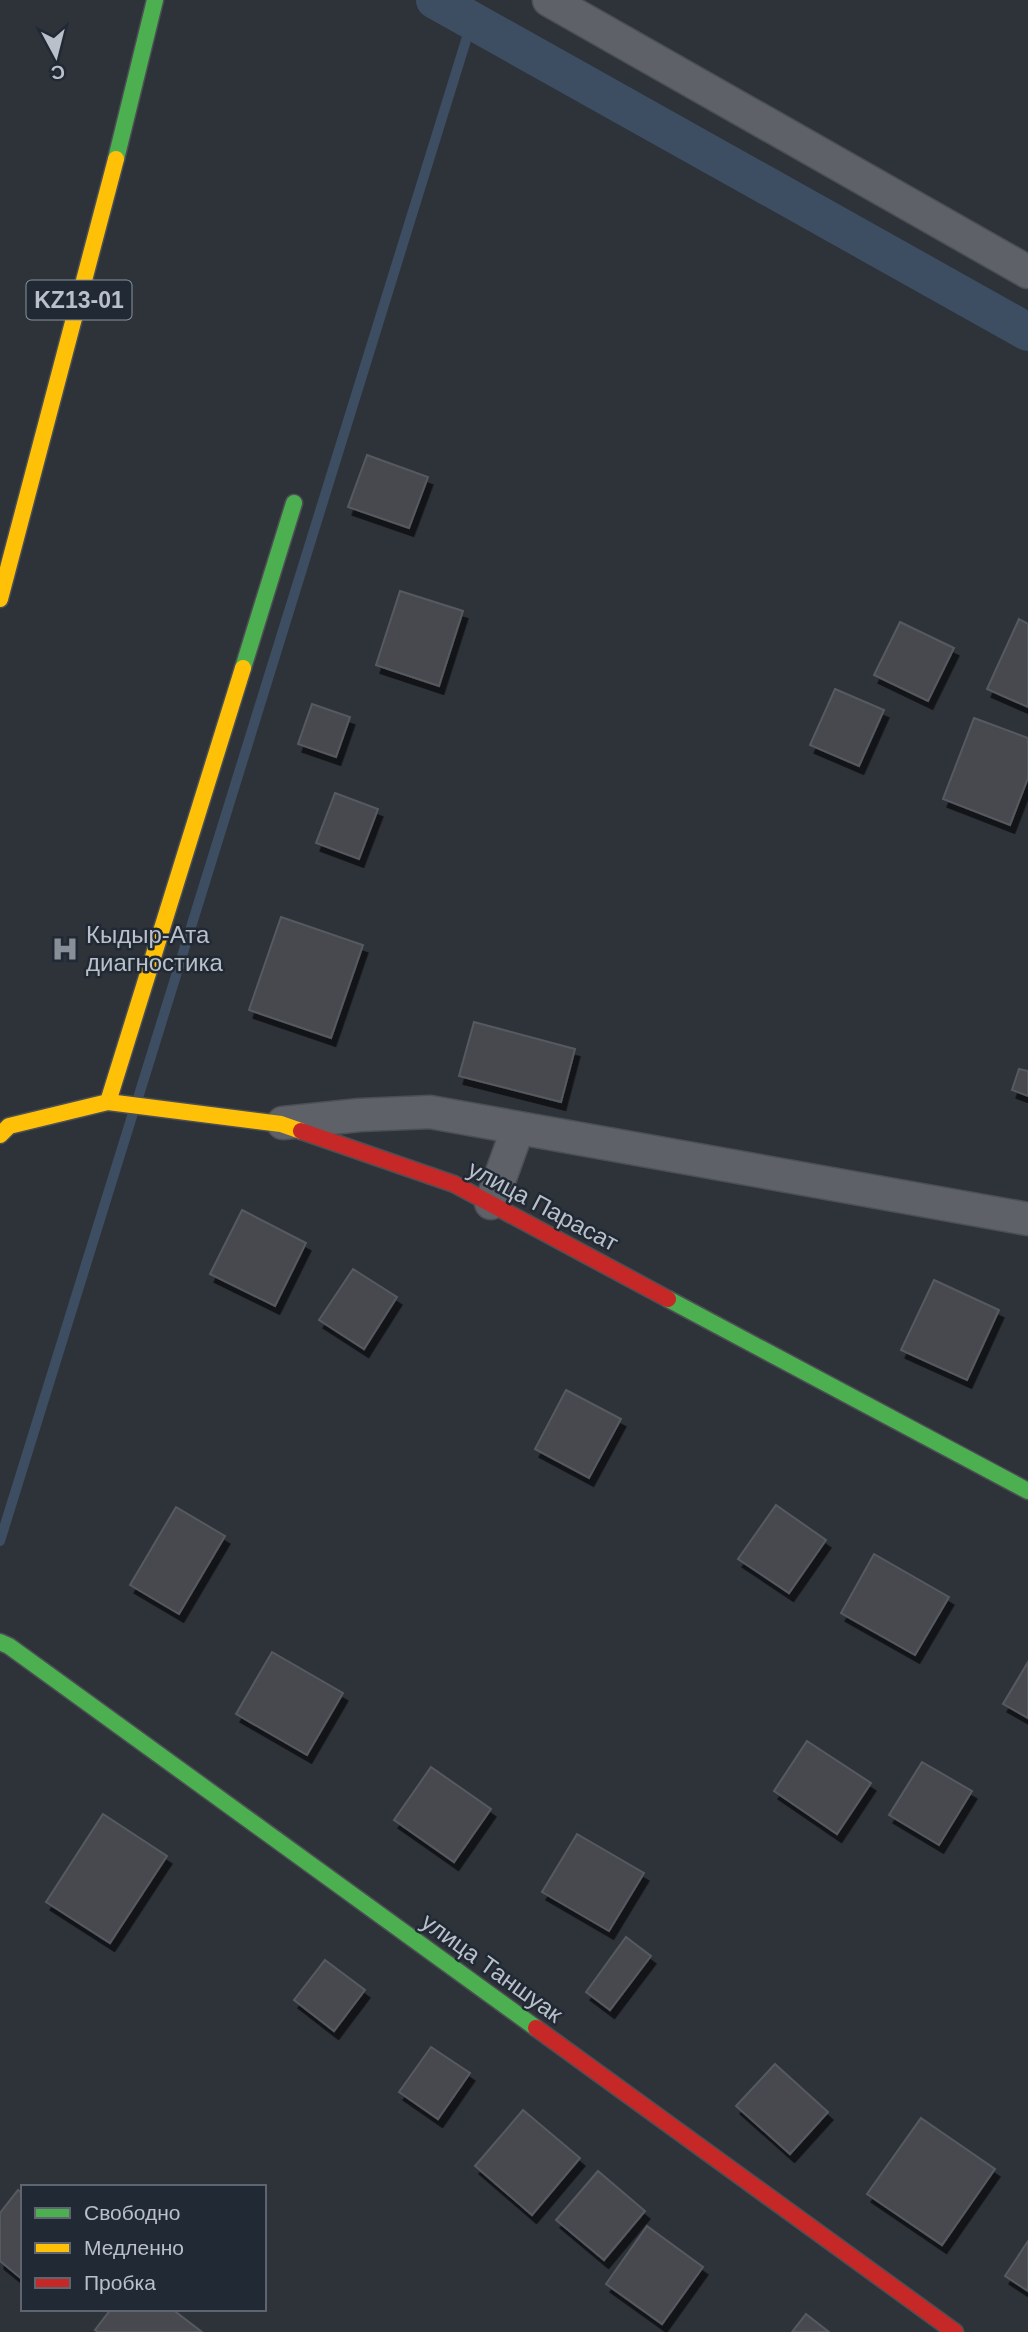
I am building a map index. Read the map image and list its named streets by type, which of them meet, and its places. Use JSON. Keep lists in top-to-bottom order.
{
  "streets": {
    "street": ["KZ13-01", "улица Парасат", "улица Таншуак"]
  },
  "places": {
    "hospital": ["Кыдыр-Ата диагностика"]
  },
  "legend": ["Свободно", "Медленно", "Пробка"],
  "north": "bottom"
}
